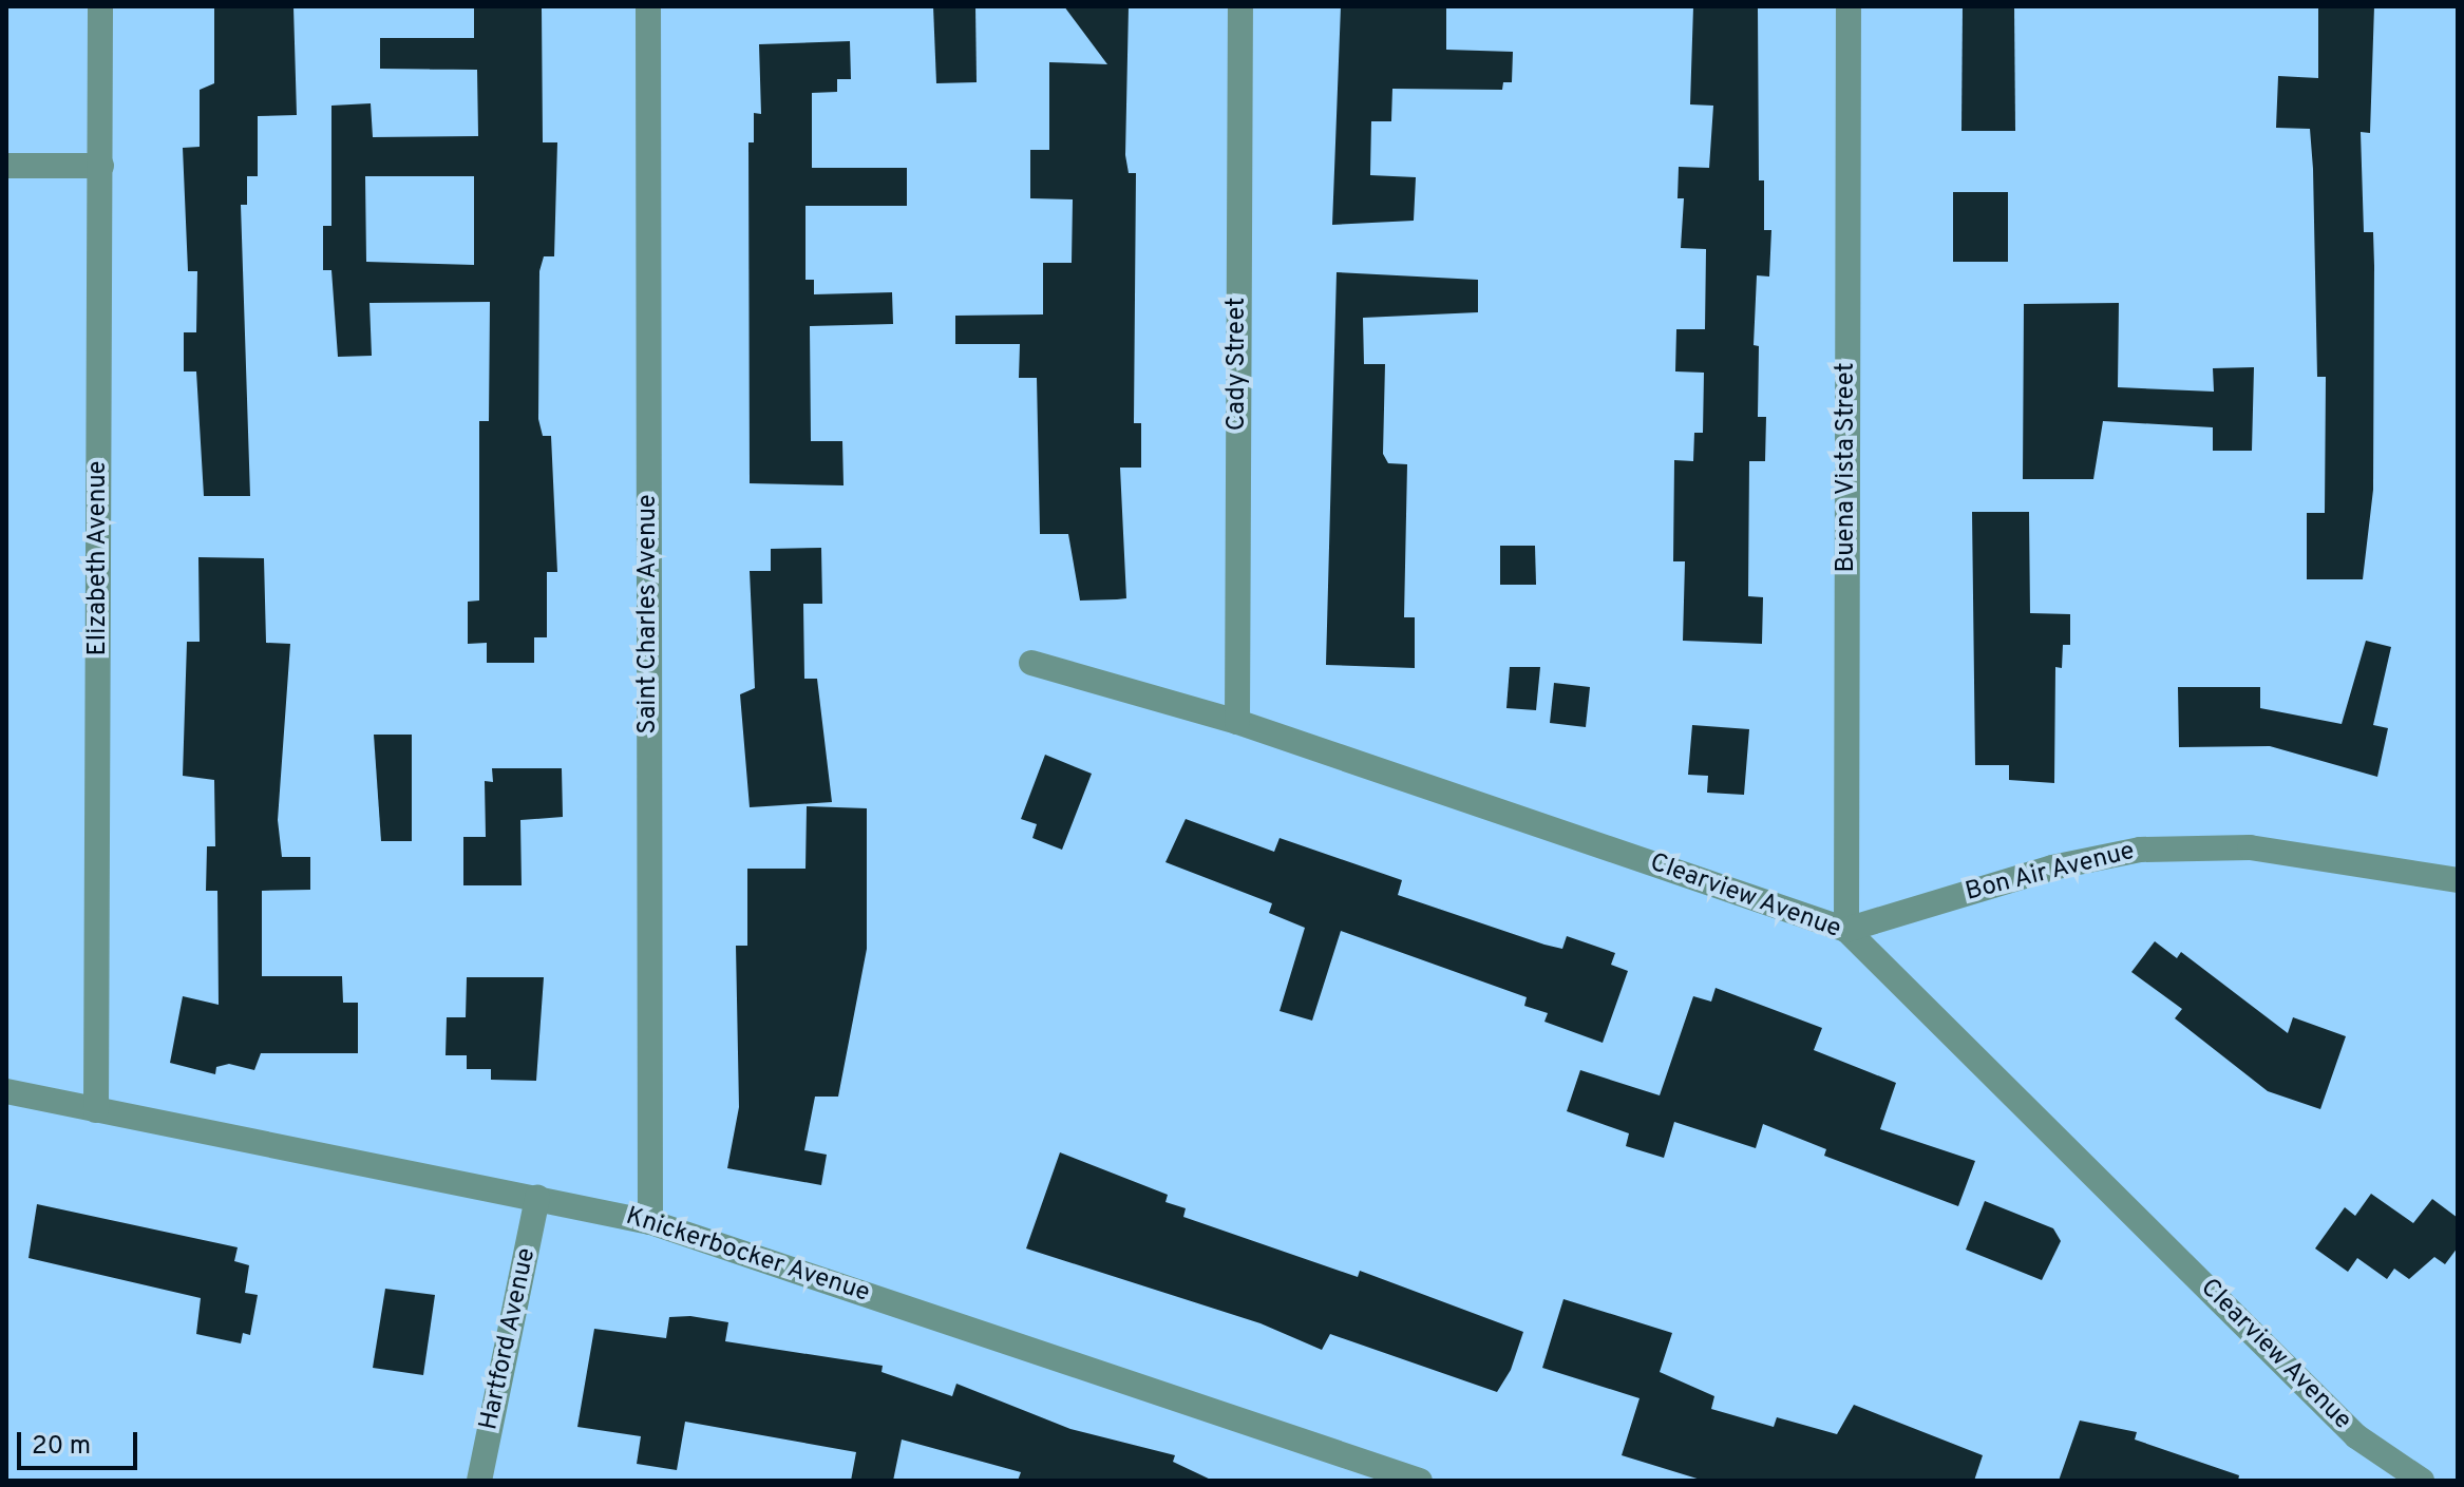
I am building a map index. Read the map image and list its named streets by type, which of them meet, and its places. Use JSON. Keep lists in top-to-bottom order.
{
  "streets": {
    "street": [
      "Cady Street",
      "Buena Vista Street",
      "Elizabeth Avenue",
      "Saint Charles Avenue",
      "Bon Air Avenue",
      "Clearview Avenue",
      "Knickerbocker Avenue",
      "Hartford Avenue"
    ]
  },
  "crossings": [
    ["Cady Street", "Clearview Avenue"],
    ["Buena Vista Street", "Bon Air Avenue"],
    ["Buena Vista Street", "Clearview Avenue"],
    ["Elizabeth Avenue", "Knickerbocker Avenue"],
    ["Saint Charles Avenue", "Knickerbocker Avenue"],
    ["Bon Air Avenue", "Clearview Avenue"],
    ["Knickerbocker Avenue", "Hartford Avenue"]
  ],
  "scale_bar": "20 m"
}
